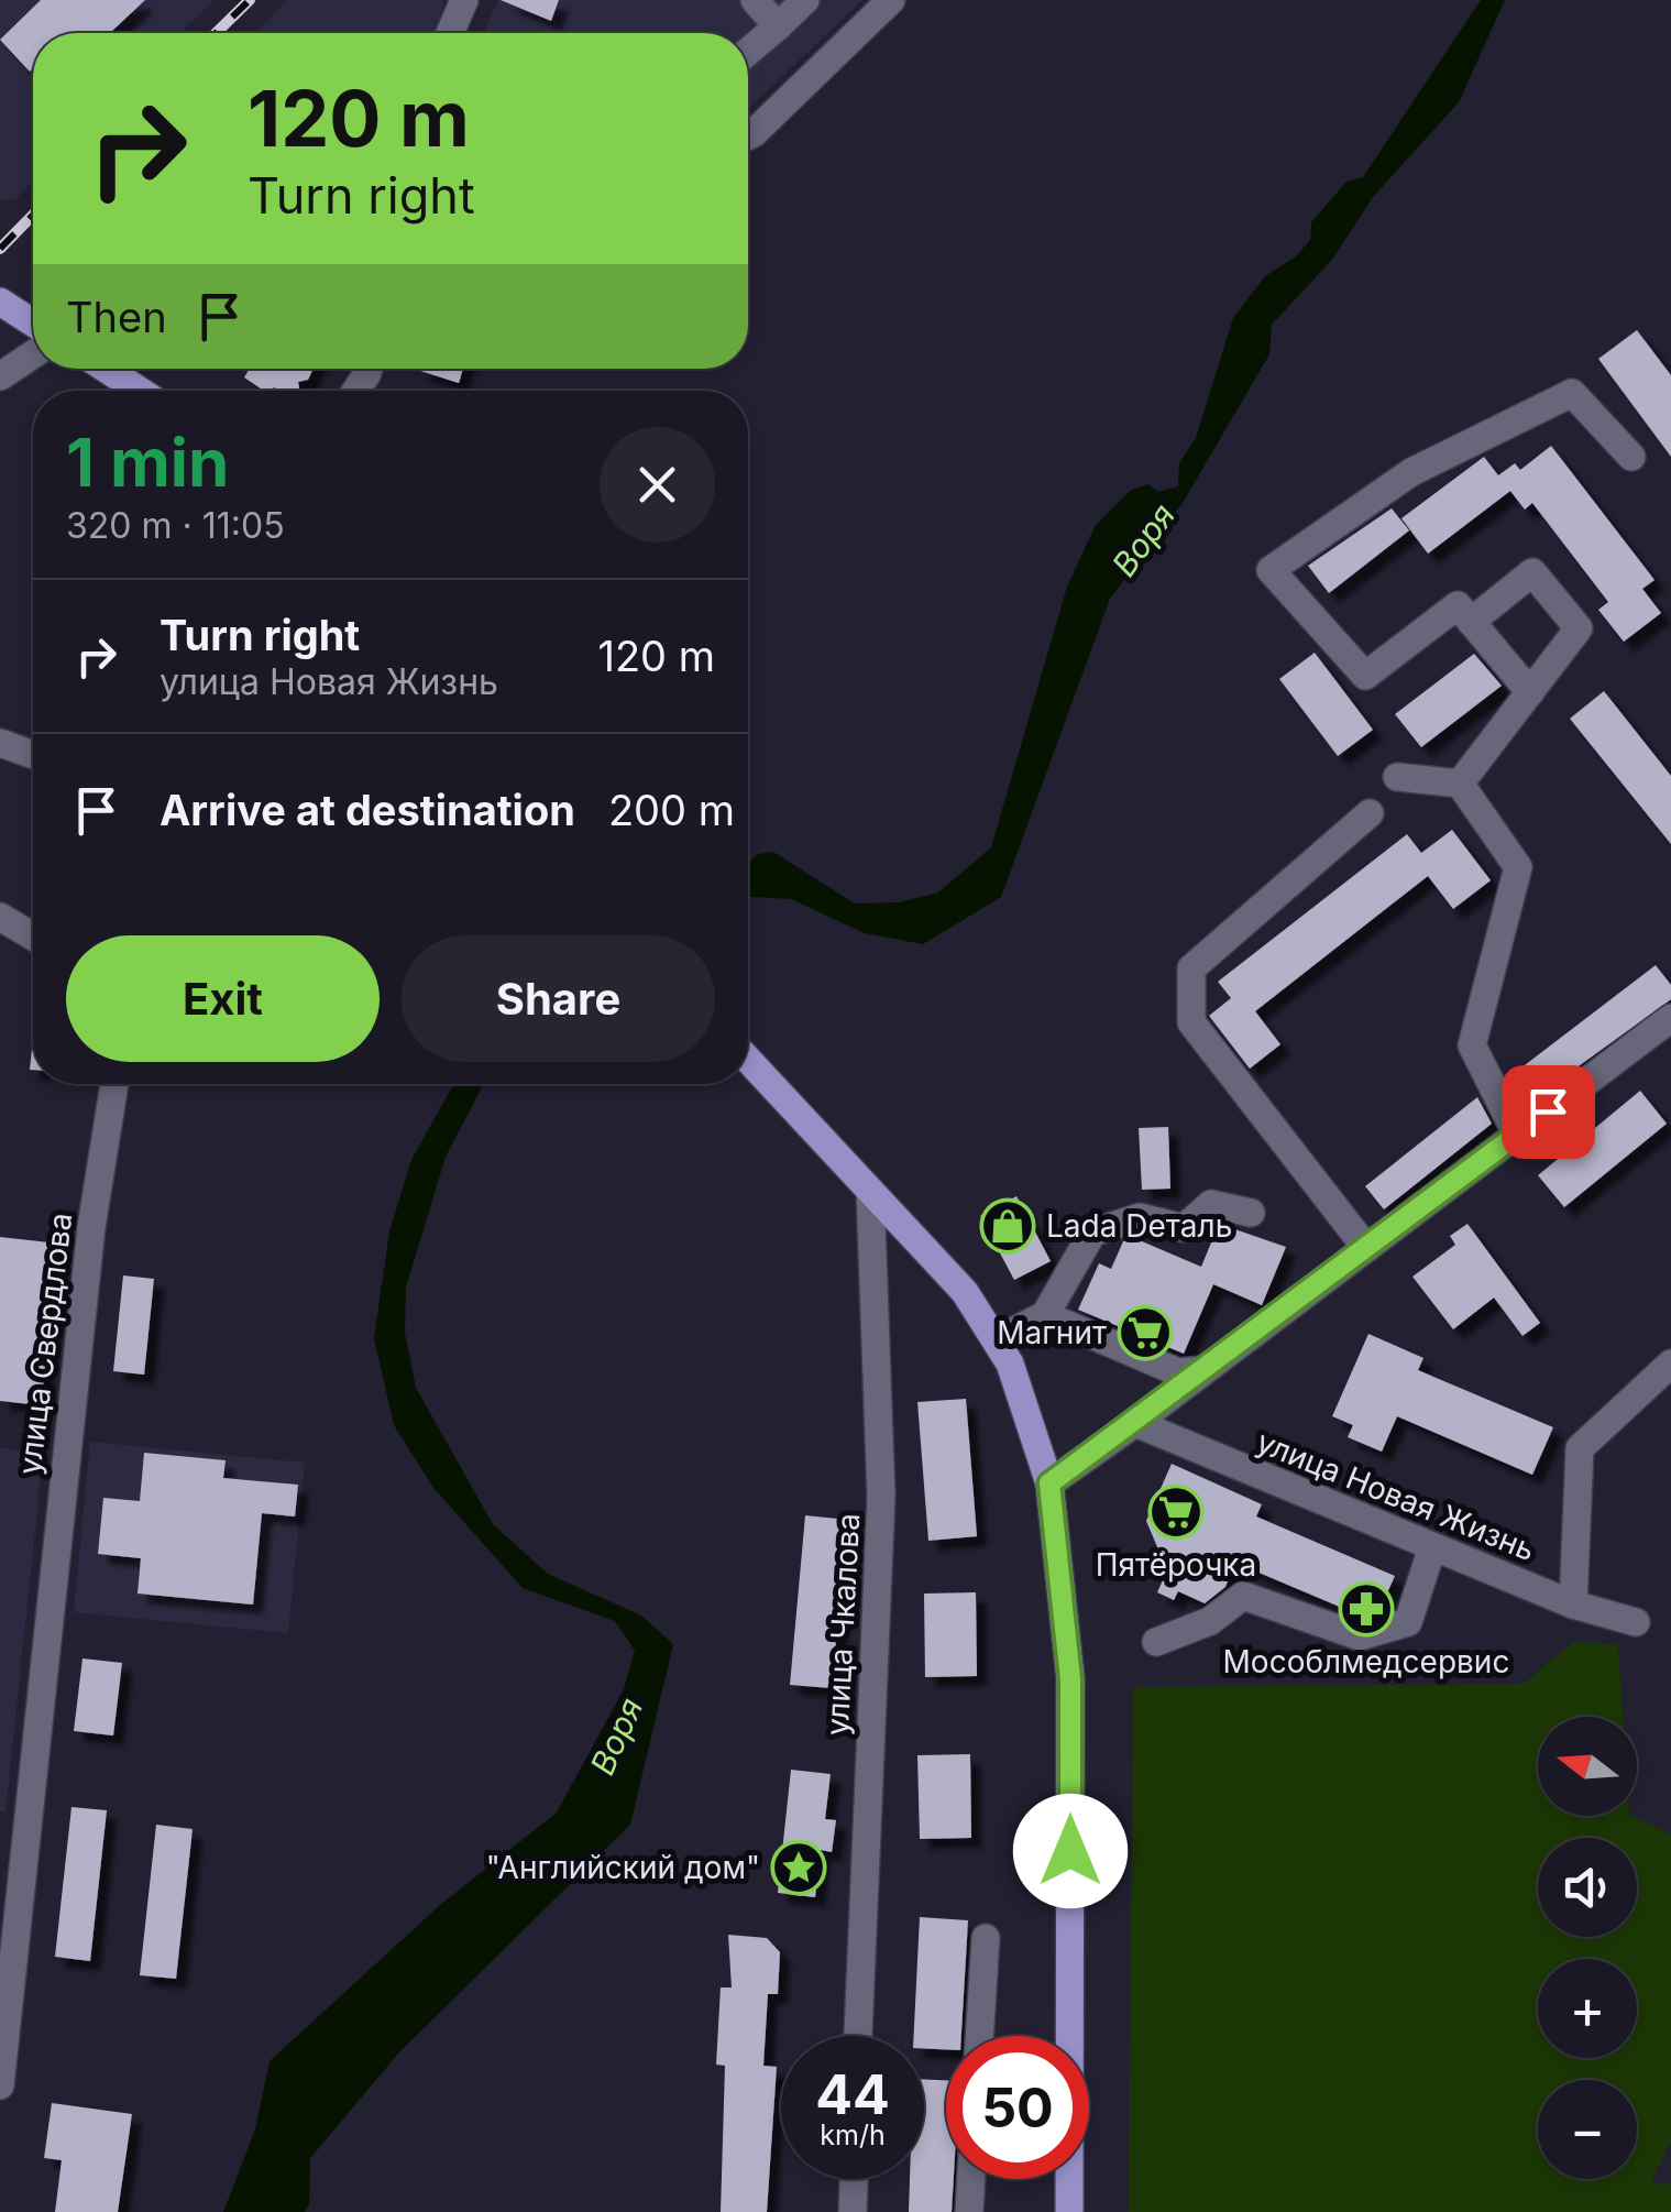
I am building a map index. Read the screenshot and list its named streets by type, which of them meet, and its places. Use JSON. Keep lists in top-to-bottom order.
{
  "streets": {
    "street": ["улица Свердлова", "улица Новая Жизнь", "улица Чкалова"]
  },
  "water": ["Воря"],
  "places": {
    "shop": ["Lada Dеталь"],
    "supermarket": ["Магнит", "Пятёрочка"],
    "pharmacy": ["Мособлмедсервис"],
    "place": ["\"Английский дом\""]
  },
  "north": "left",
  "page": {
    "turn": ["120 m", "Turn right"],
    "then": "Then",
    "heading": ["1 min", "320 m · 11:05"],
    "list": [
      {
        "name": "Turn right",
        "note": "улица Новая Жизнь",
        "value": "120 m"
      },
      {
        "name": "Arrive at destination",
        "value": "200 m"
      }
    ],
    "buttons": ["Exit", "Share"],
    "map_buttons": ["+", "−"],
    "speed": "44 km/h",
    "limit": "50"
  }
}
